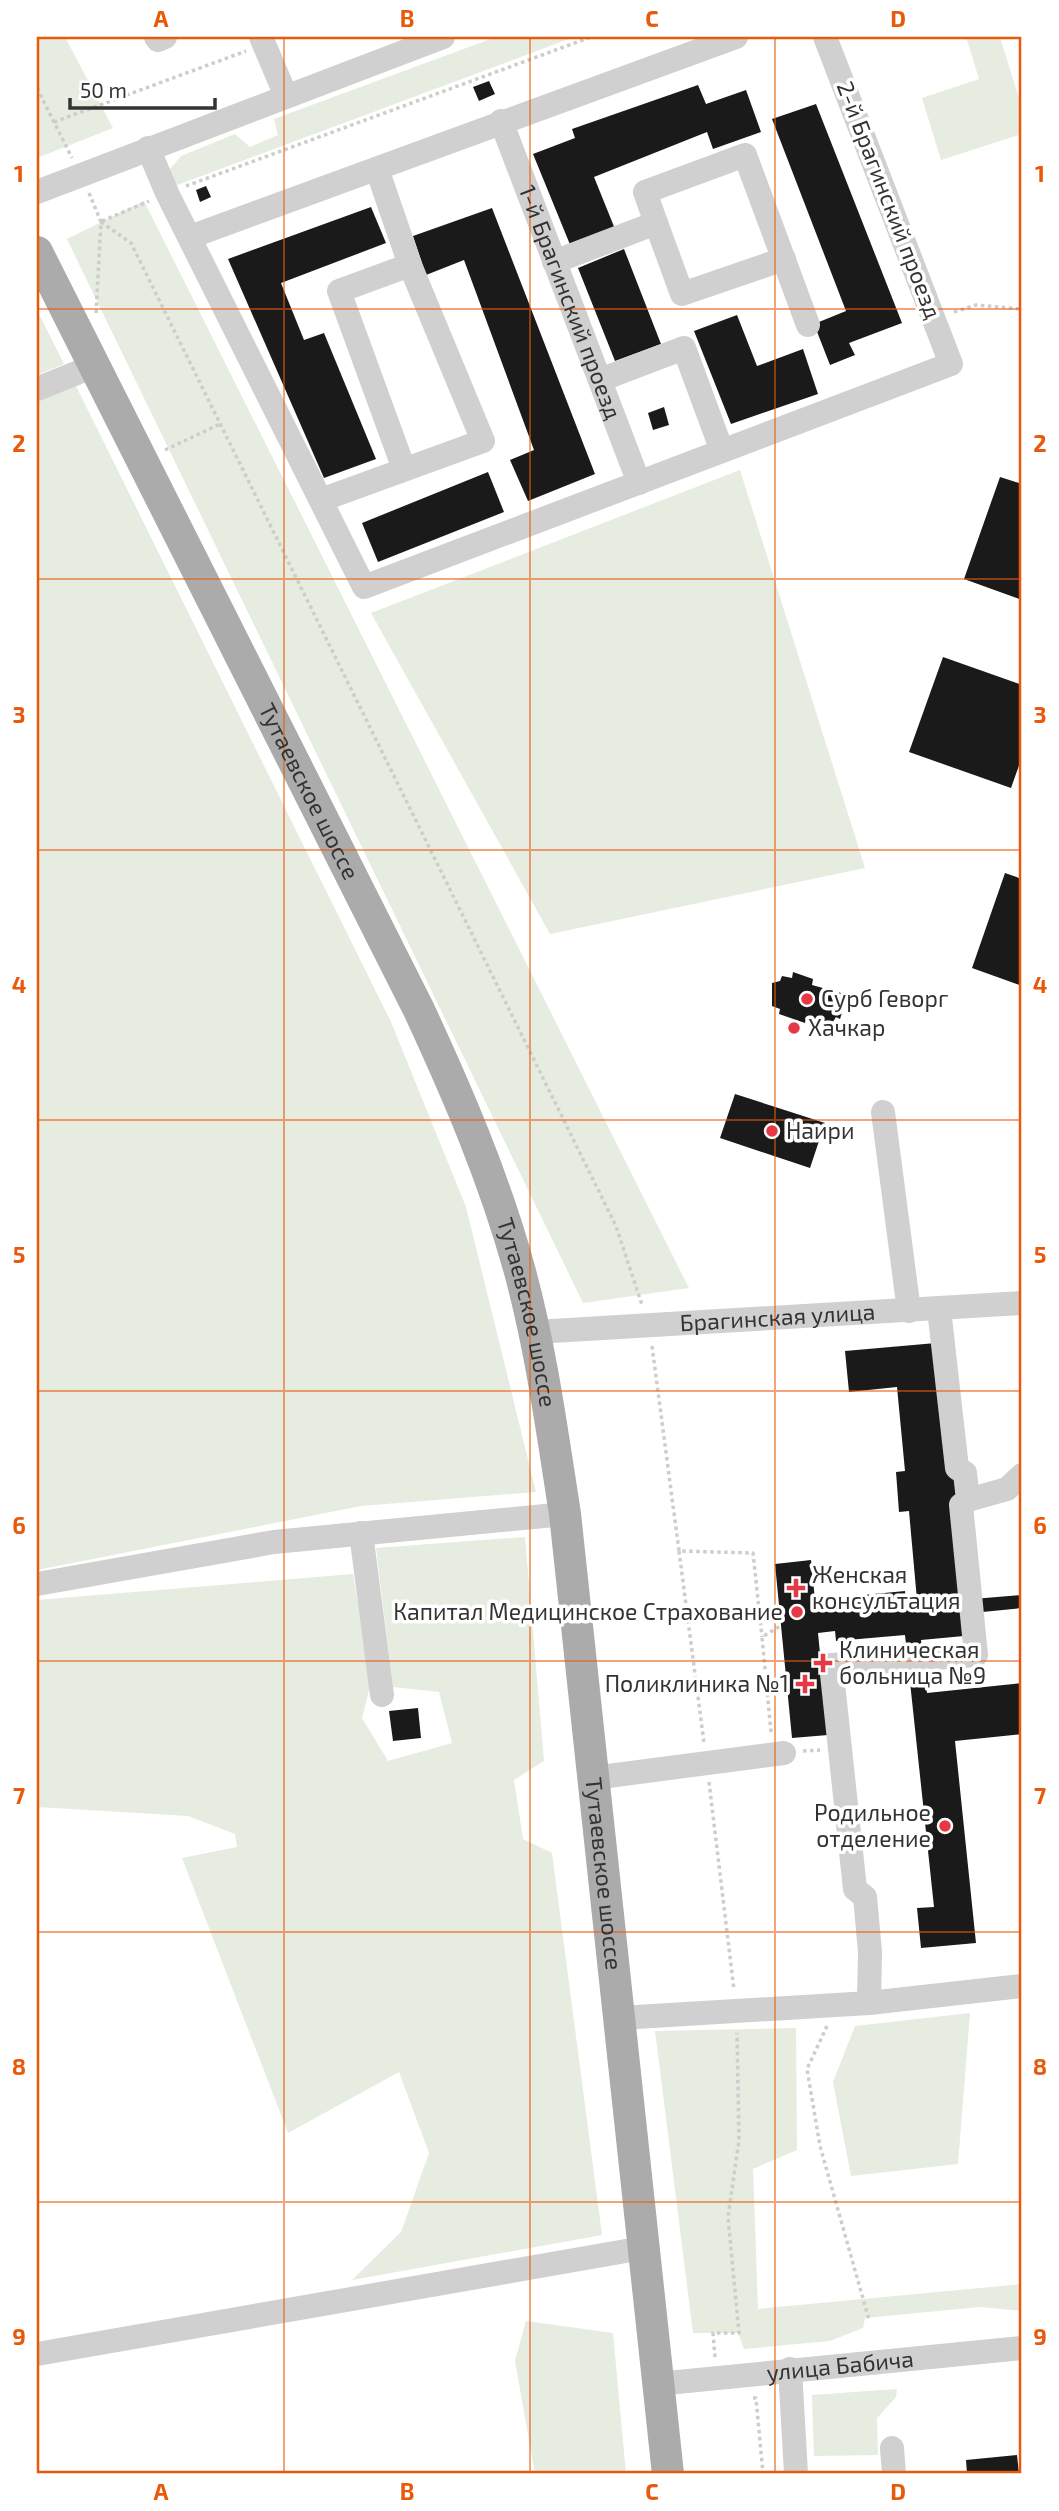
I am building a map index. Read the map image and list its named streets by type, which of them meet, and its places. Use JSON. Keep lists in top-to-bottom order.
{
  "streets": {
    "main road": ["Тутаевское шоссе"],
    "street": [
      "2-й Брагинский проезд",
      "1-й Брагинский проезд",
      "Брагинская улица",
      "улица Бабича"
    ]
  },
  "crossings": [
    ["Тутаевское шоссе", "Брагинская улица"],
    ["Тутаевское шоссе", "улица Бабича"]
  ],
  "places": {
    "other": [
      "Сурб Геворг",
      "Хачкар",
      "Наири",
      "Капитал Медицинское Страхование",
      "Родильное отделение"
    ],
    "health": ["Женская консультация", "Клиническая больница №9", "Поликлиника №1"]
  },
  "scale_bar": "50 m",
  "grid": {
    "columns": [
      "A",
      "B",
      "C",
      "D"
    ],
    "rows": [
      "1",
      "2",
      "3",
      "4",
      "5",
      "6",
      "7",
      "8",
      "9"
    ]
  }
}
